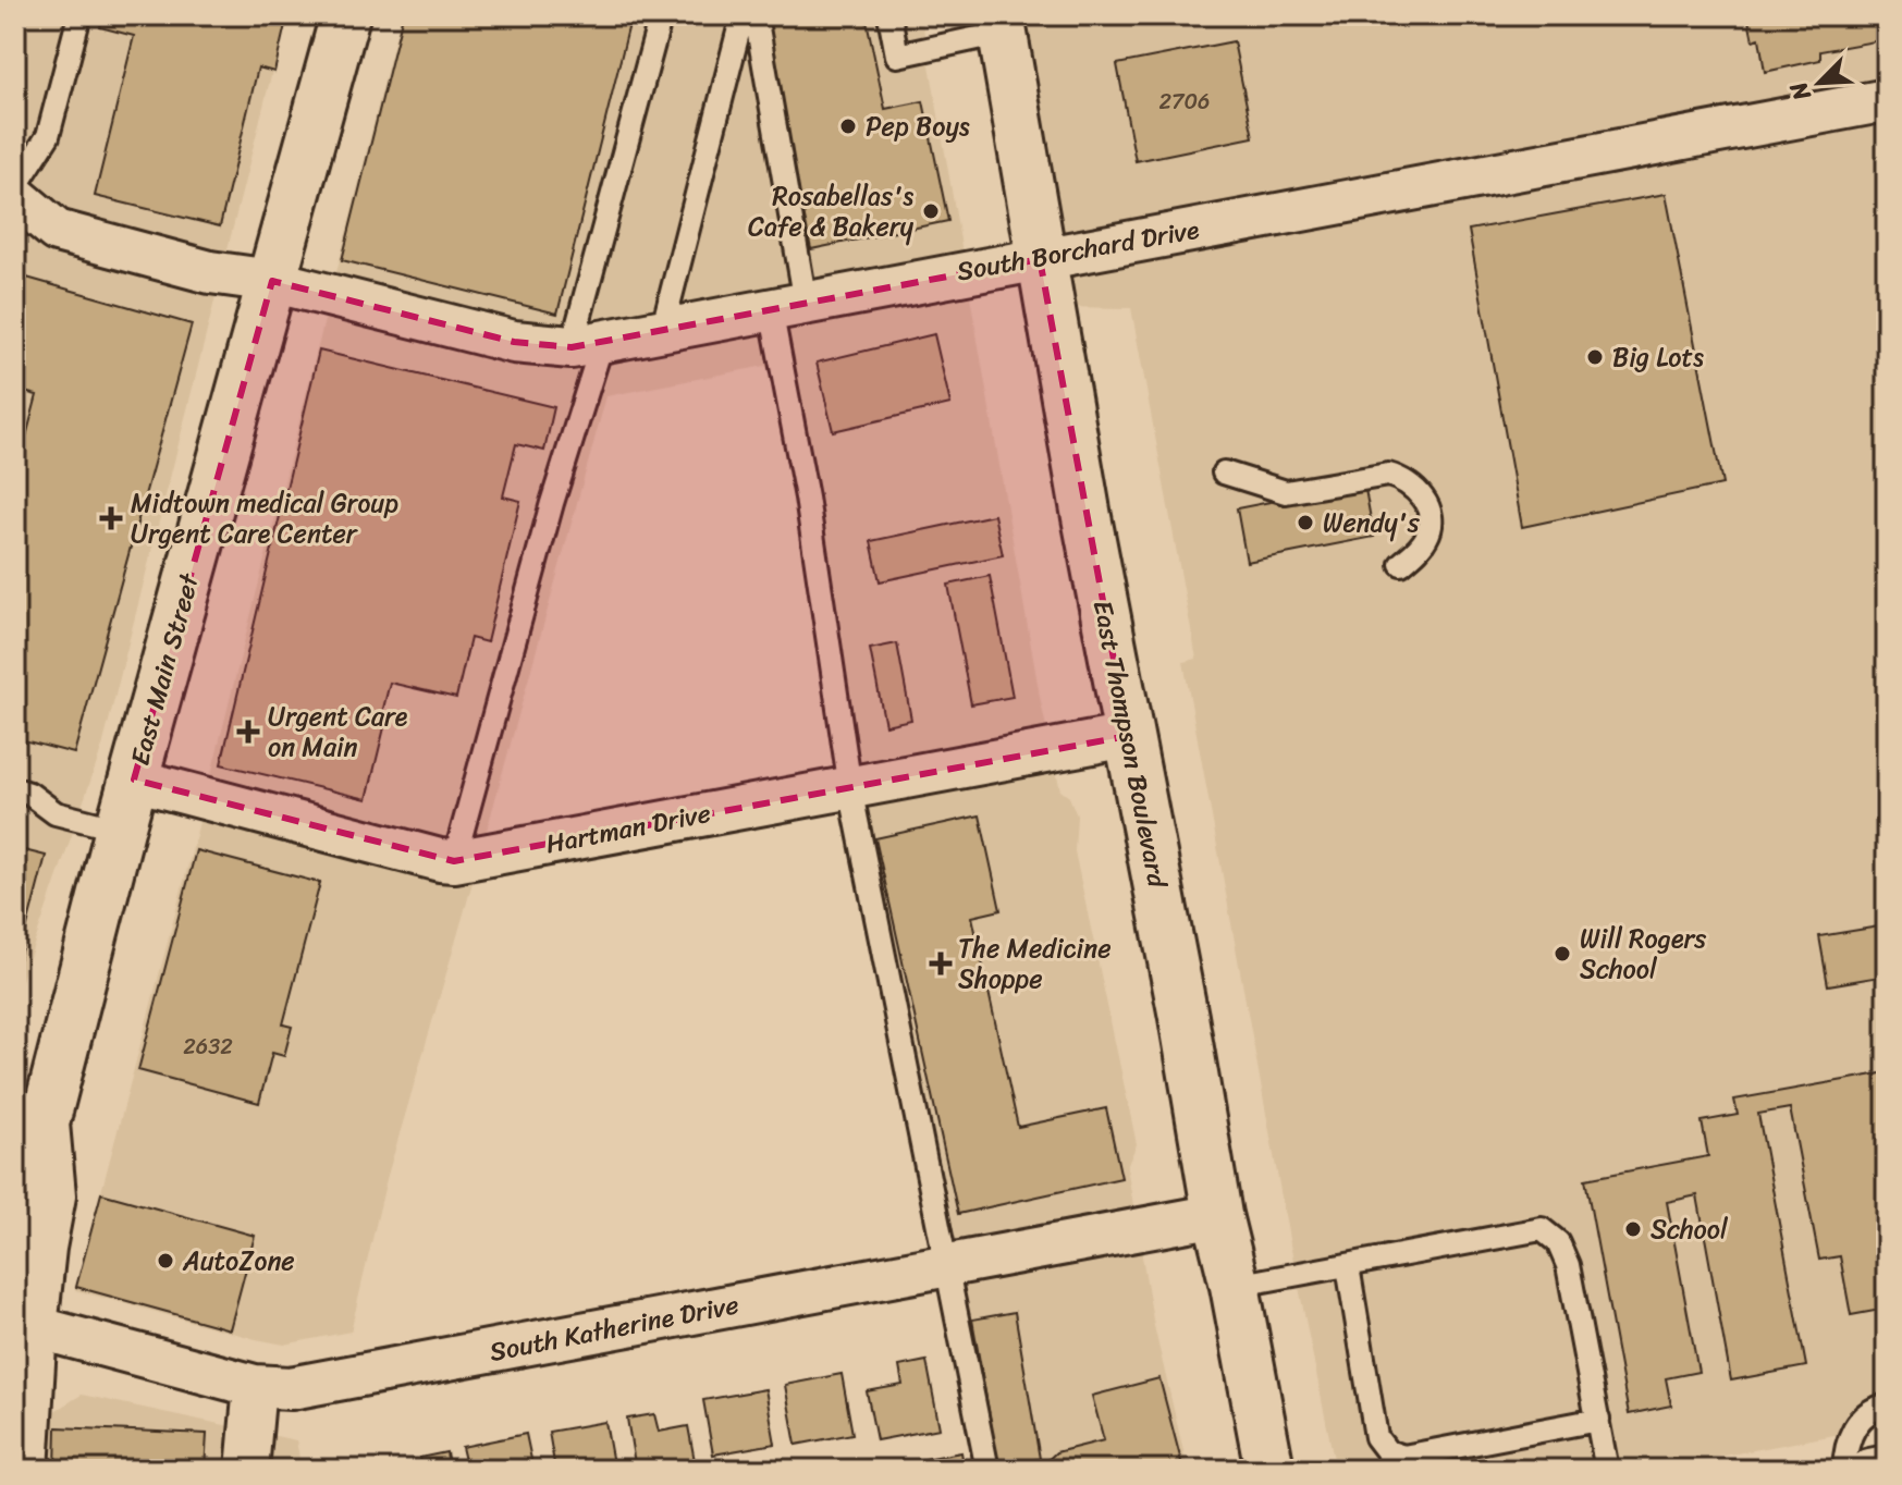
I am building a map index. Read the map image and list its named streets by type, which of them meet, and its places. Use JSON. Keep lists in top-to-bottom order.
{
  "streets": {
    "main road": ["East Main Street", "East Thompson Boulevard"],
    "street": ["South Borchard Drive", "Hartman Drive", "South Katherine Drive"]
  },
  "crossings": [
    ["South Borchard Drive", "East Main Street"],
    ["South Borchard Drive", "East Thompson Boulevard"],
    ["East Main Street", "Hartman Drive"],
    ["East Main Street", "South Katherine Drive"],
    ["East Thompson Boulevard", "Hartman Drive"],
    ["East Thompson Boulevard", "South Katherine Drive"]
  ],
  "places": {
    "other": [
      "Pep Boys",
      "Rosabellas's Cafe & Bakery",
      "Big Lots",
      "Wendy's",
      "Will Rogers School",
      "School",
      "AutoZone"
    ],
    "health": ["Midtown medical Group Urgent Care Center", "Urgent Care on Main", "The Medicine Shoppe"]
  },
  "house_numbers": ["2706", "2632"],
  "north": "bottom left"
}
